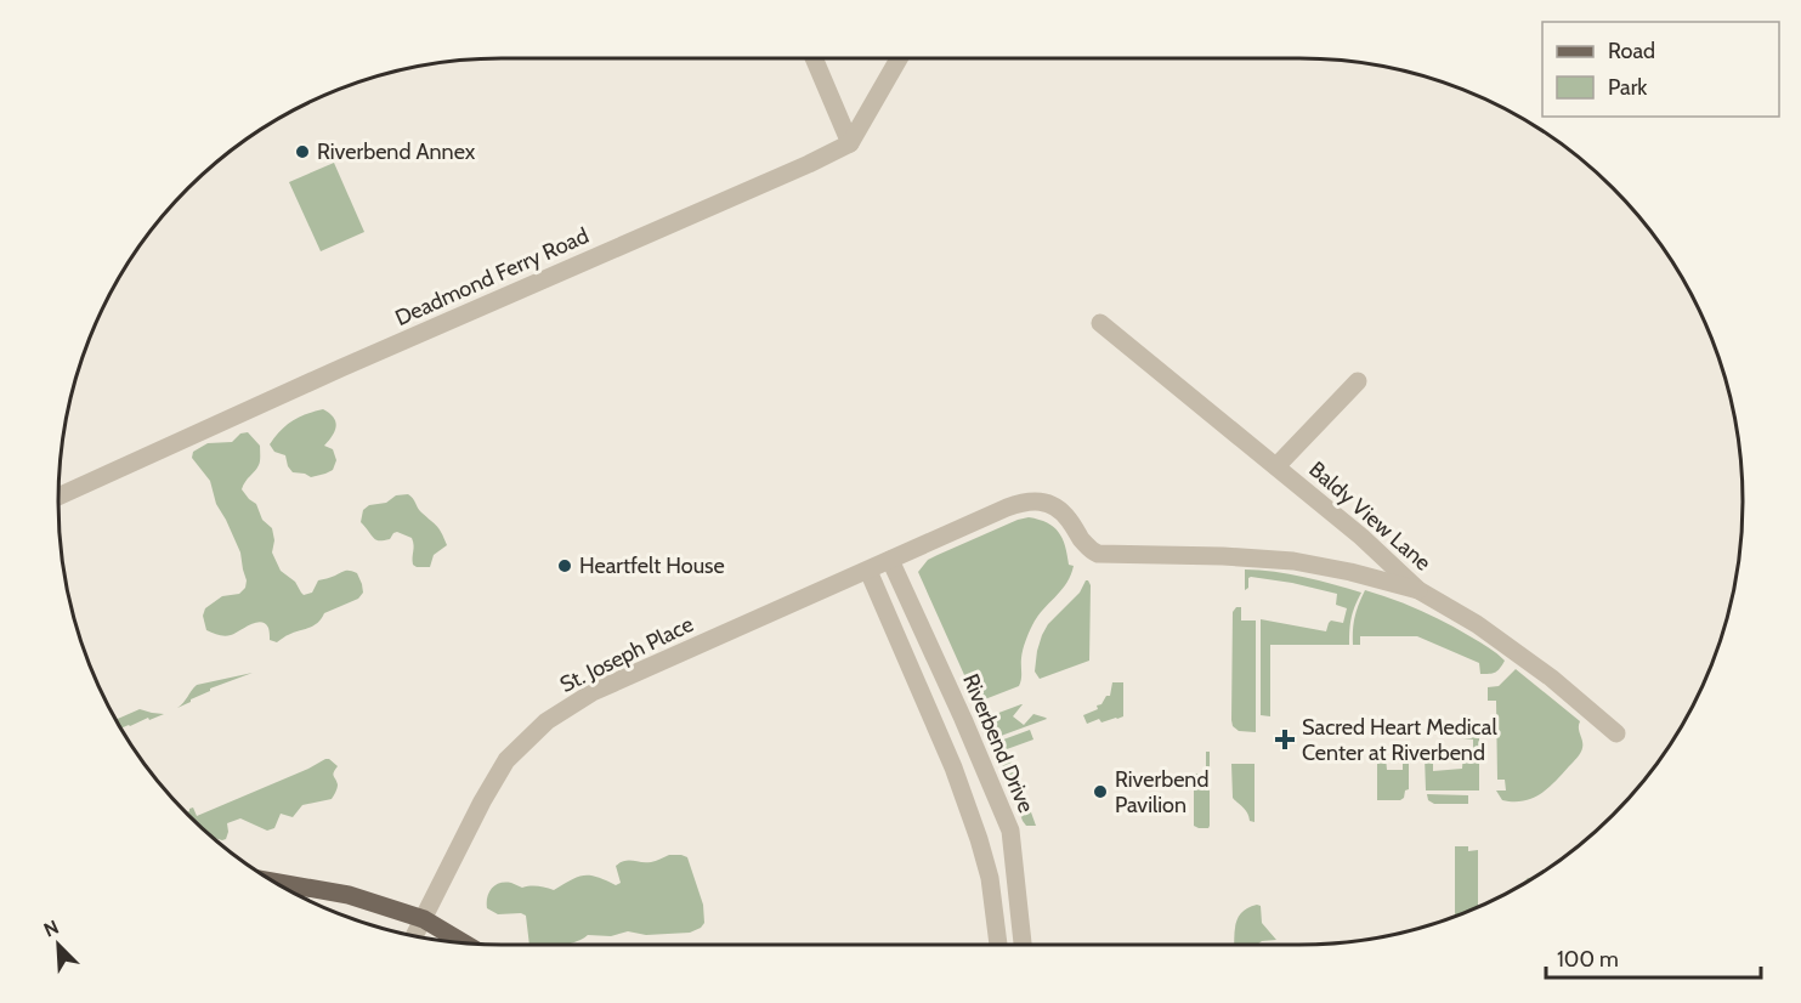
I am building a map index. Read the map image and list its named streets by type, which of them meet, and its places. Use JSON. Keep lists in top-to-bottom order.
{
  "streets": {
    "street": [
      "Deadmond Ferry Road",
      "Baldy View Lane",
      "St. Joseph Place",
      "Riverbend Drive"
    ]
  },
  "crossings": [
    ["Baldy View Lane", "St. Joseph Place"],
    ["St. Joseph Place", "Riverbend Drive"]
  ],
  "places": {
    "other": ["Riverbend Annex", "Heartfelt House", "Riverbend Pavilion"],
    "health": ["Sacred Heart Medical Center at Riverbend"]
  },
  "legend": ["Road", "Park"],
  "scale_bar": "100 m",
  "north": "top left"
}
